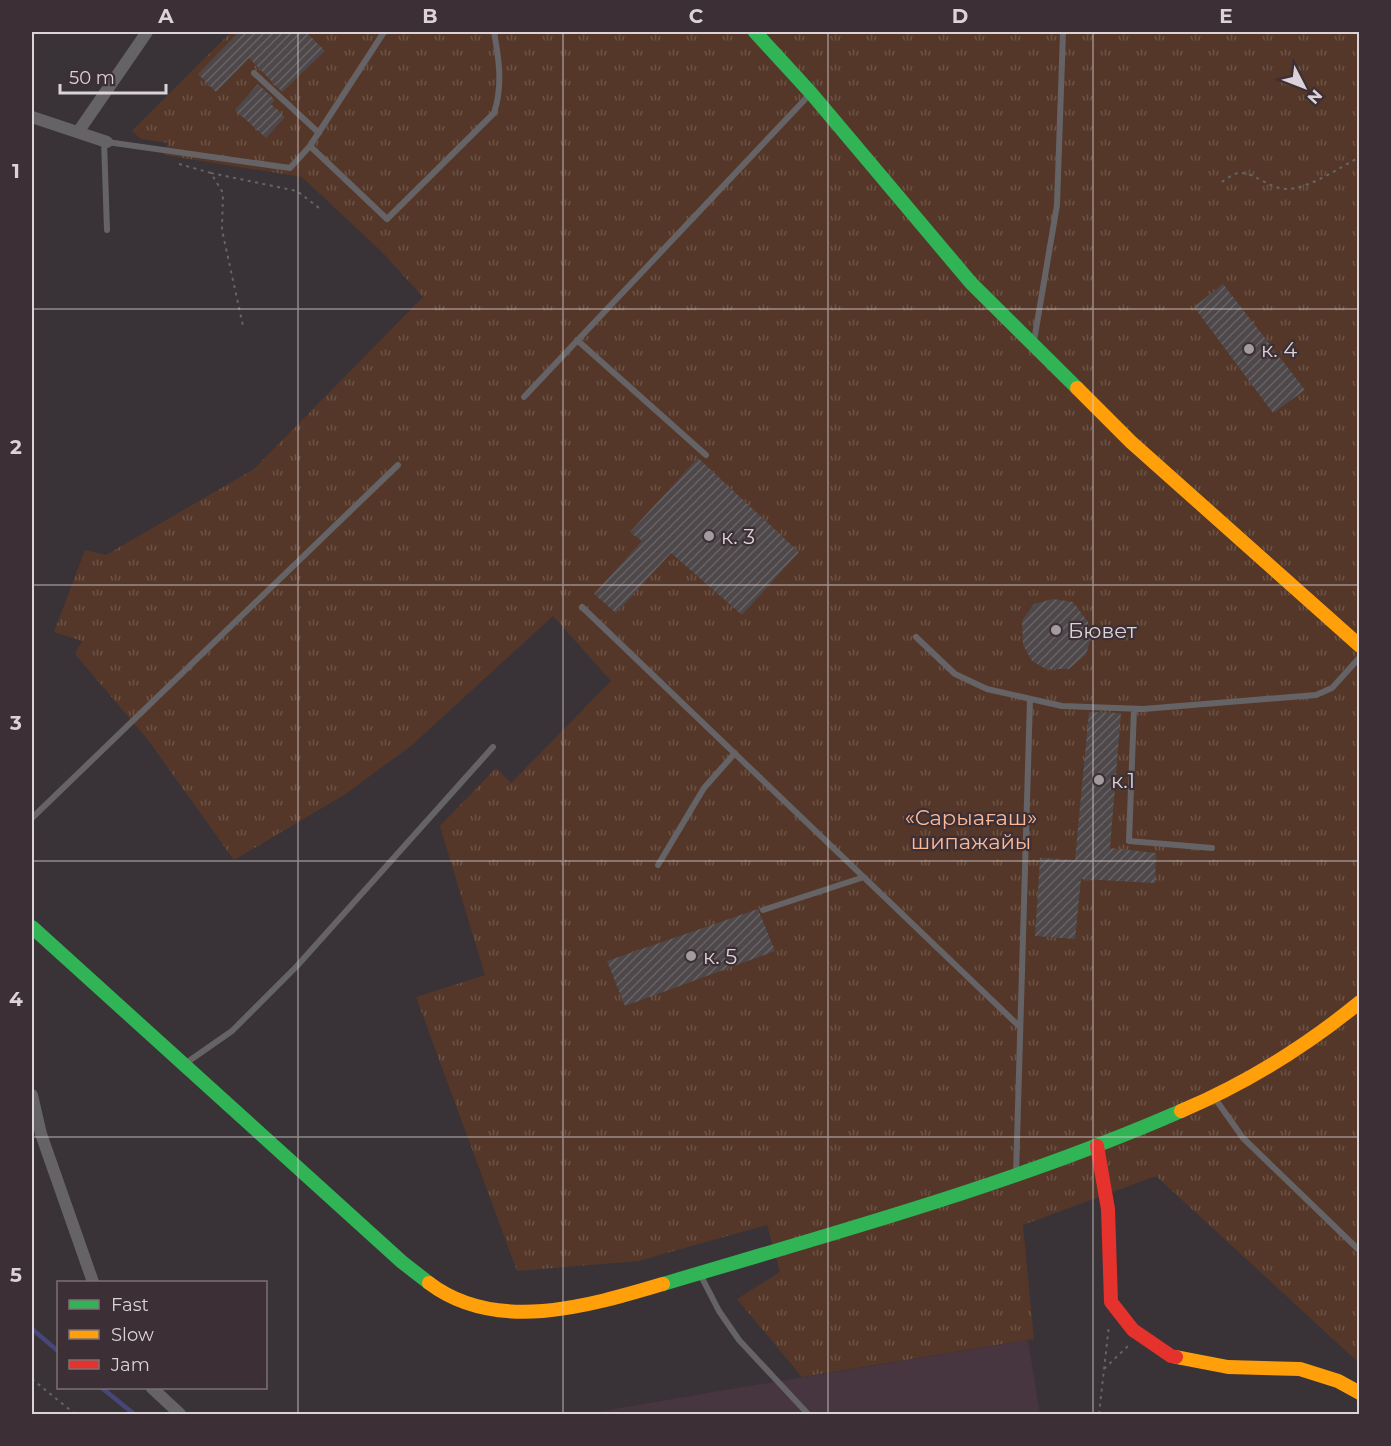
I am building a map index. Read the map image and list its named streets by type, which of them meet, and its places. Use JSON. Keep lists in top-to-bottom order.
{
  "parks": ["«Сарыағаш» шипажайы"],
  "places": [
    "к. 4",
    "к. 3",
    "Бювет",
    "к.1",
    "к. 5"
  ],
  "legend": ["Fast", "Slow", "Jam"],
  "scale_bar": "50 m",
  "north": "bottom right",
  "grid": {
    "columns": [
      "A",
      "B",
      "C",
      "D",
      "E"
    ],
    "rows": [
      "1",
      "2",
      "3",
      "4",
      "5"
    ]
  }
}
